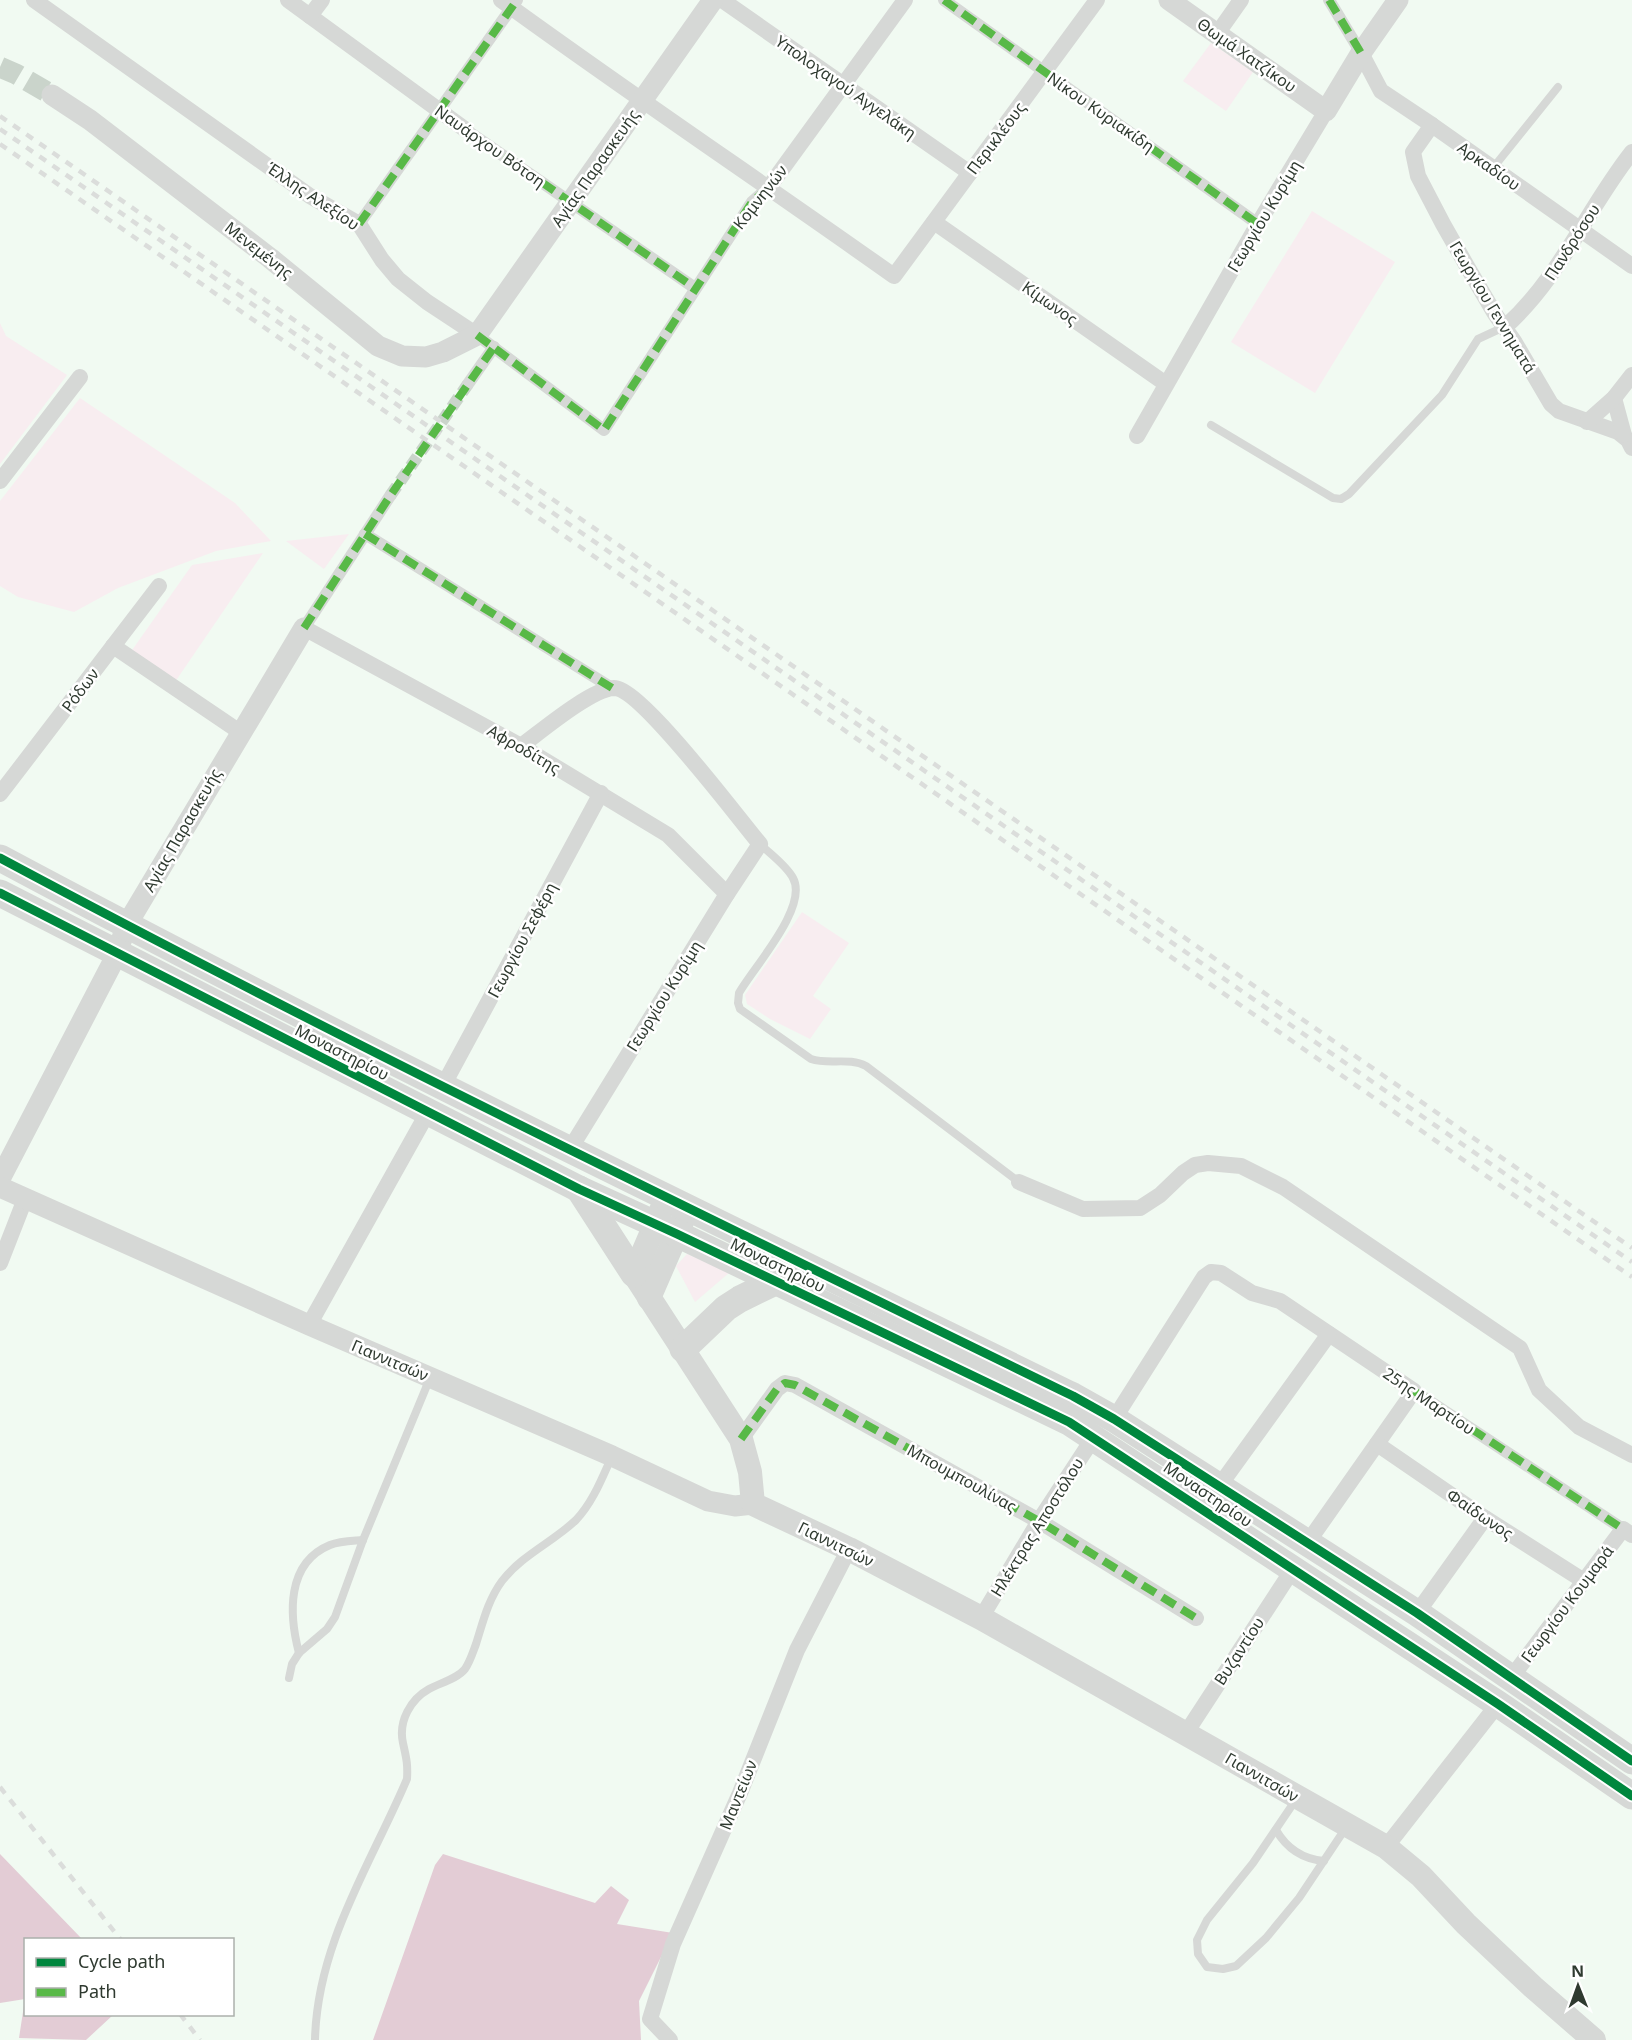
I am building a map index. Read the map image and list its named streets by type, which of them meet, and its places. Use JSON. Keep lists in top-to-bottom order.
{
  "streets": {
    "main road": ["Μοναστηρίου", "Γιαννιτσών"],
    "street": [
      "Θωμά Χατζίκου",
      "Υπολοχαγού Αγγελάκη",
      "Νίκου Κυριακίδη",
      "Περικλέους",
      "Ναυάρχου Βότση",
      "Αρκαδίου",
      "Αγίας Παρασκευής",
      "Έλλης Αλεξίου",
      "Κομνηνών",
      "Γεωργίου Κυρίμη",
      "Πανδρόσου",
      "Μενεμένης",
      "Κίμωνος",
      "Γεωργίου Γεννηματά",
      "Ρόδων",
      "Αφροδίτης",
      "Γεωργίου Σεφέρη",
      "25ης Μαρτίου",
      "Μπουμπουλίνας",
      "Φαίδωνος",
      "Ηλέκτρας Αποστόλου",
      "Γεωργίου Κουμαρά",
      "Βυζαντίου",
      "Μαντείων"
    ]
  },
  "crossings": [
    ["Θωμά Χατζίκου", "Γεωργίου Κυρίμη"],
    ["Υπολοχαγού Αγγελάκη", "Περικλέους"],
    ["Υπολοχαγού Αγγελάκη", "Κομνηνών"],
    ["Νίκου Κυριακίδη", "Περικλέους"],
    ["Νίκου Κυριακίδη", "Γεωργίου Κυρίμη"],
    ["Περικλέους", "Κομνηνών"],
    ["Περικλέους", "Κίμωνος"],
    ["Ναυάρχου Βότση", "Αγίας Παρασκευής"],
    ["Ναυάρχου Βότση", "Κομνηνών"],
    ["Αρκαδίου", "Γεωργίου Κυρίμη"],
    ["Αρκαδίου", "Πανδρόσου"],
    ["Αρκαδίου", "Γεωργίου Γεννηματά"],
    ["Αγίας Παρασκευής", "Έλλης Αλεξίου"],
    ["Αγίας Παρασκευής", "Μενεμένης"],
    ["Αγίας Παρασκευής", "Αφροδίτης"],
    ["Αγίας Παρασκευής", "Μοναστηρίου"],
    ["Έλλης Αλεξίου", "Κομνηνών"],
    ["Έλλης Αλεξίου", "Μενεμένης"],
    ["Γεωργίου Κυρίμη", "Κίμωνος"],
    ["Γεωργίου Κυρίμη", "Αφροδίτης"],
    ["Γεωργίου Κυρίμη", "Μοναστηρίου"],
    ["Πανδρόσου", "Γεωργίου Γεννηματά"],
    ["Αφροδίτης", "Γεωργίου Σεφέρη"],
    ["Γεωργίου Σεφέρη", "Μοναστηρίου"],
    ["Μοναστηρίου", "25ης Μαρτίου"],
    ["Μοναστηρίου", "Ηλέκτρας Αποστόλου"],
    ["Μοναστηρίου", "Γεωργίου Κουμαρά"],
    ["Μοναστηρίου", "Βυζαντίου"],
    ["Γιαννιτσών", "Ηλέκτρας Αποστόλου"],
    ["Γιαννιτσών", "Βυζαντίου"],
    ["Γιαννιτσών", "Μαντείων"],
    ["25ης Μαρτίου", "Γεωργίου Κουμαρά"],
    ["Μπουμπουλίνας", "Ηλέκτρας Αποστόλου"],
    ["Φαίδωνος", "Γεωργίου Κουμαρά"]
  ],
  "legend": ["Cycle path", "Path"],
  "north": "top"
}
